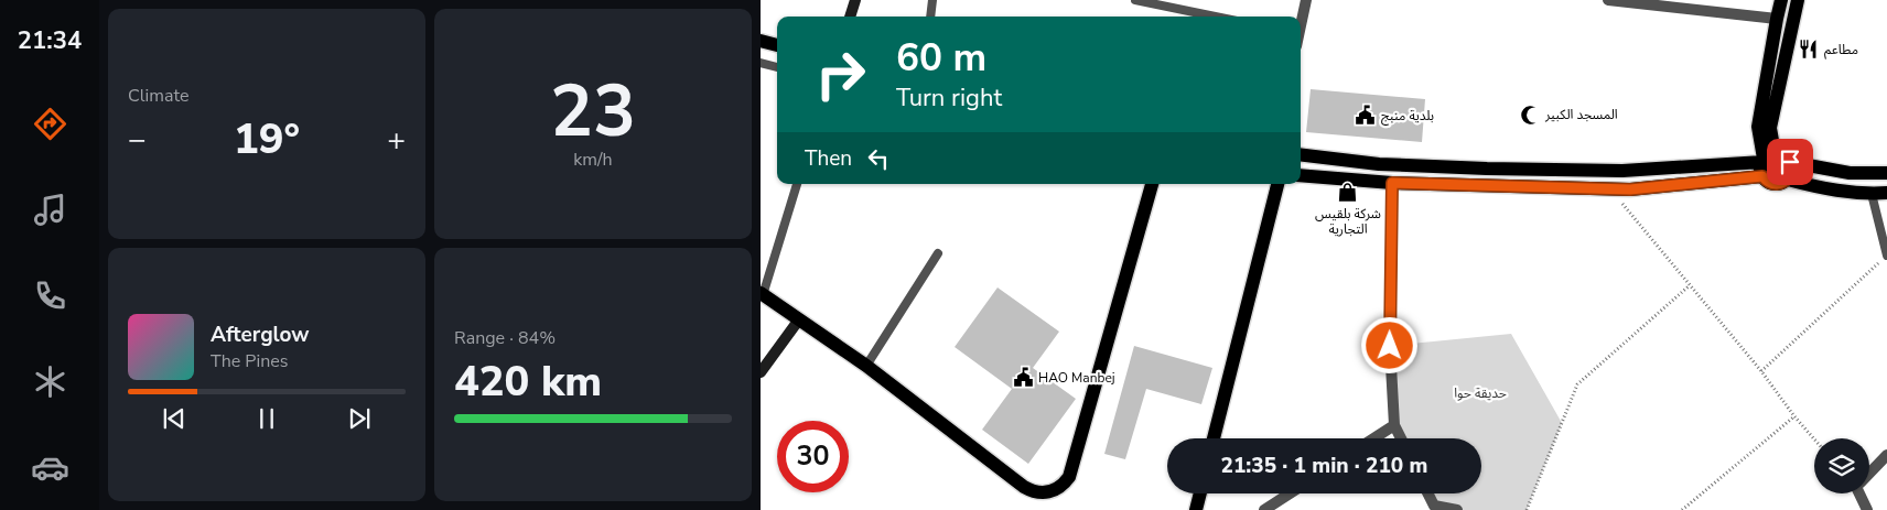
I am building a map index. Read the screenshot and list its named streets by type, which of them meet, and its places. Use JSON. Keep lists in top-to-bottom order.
{
  "parks": ["حديقة حوا"],
  "places": {
    "restaurant": ["مطاعم"],
    "mosque": ["المسجد الكبير"],
    "public building": ["بلدية منبج", "HAO Manbej"],
    "shop": ["شركة بلقيس التجارية"]
  },
  "page": {
    "tabs": "21:34",
    "tile": [
      "Climate",
      ["23", "km/h"],
      ["Range · 84%", "420 km"]
    ],
    "turn": ["60 m", "Turn right"],
    "heat": ["−", "19°", "+"],
    "then": "Then",
    "song": ["Afterglow", "The Pines"],
    "limit": "30",
    "trip": "21:35 · 1 min · 210 m"
  }
}
